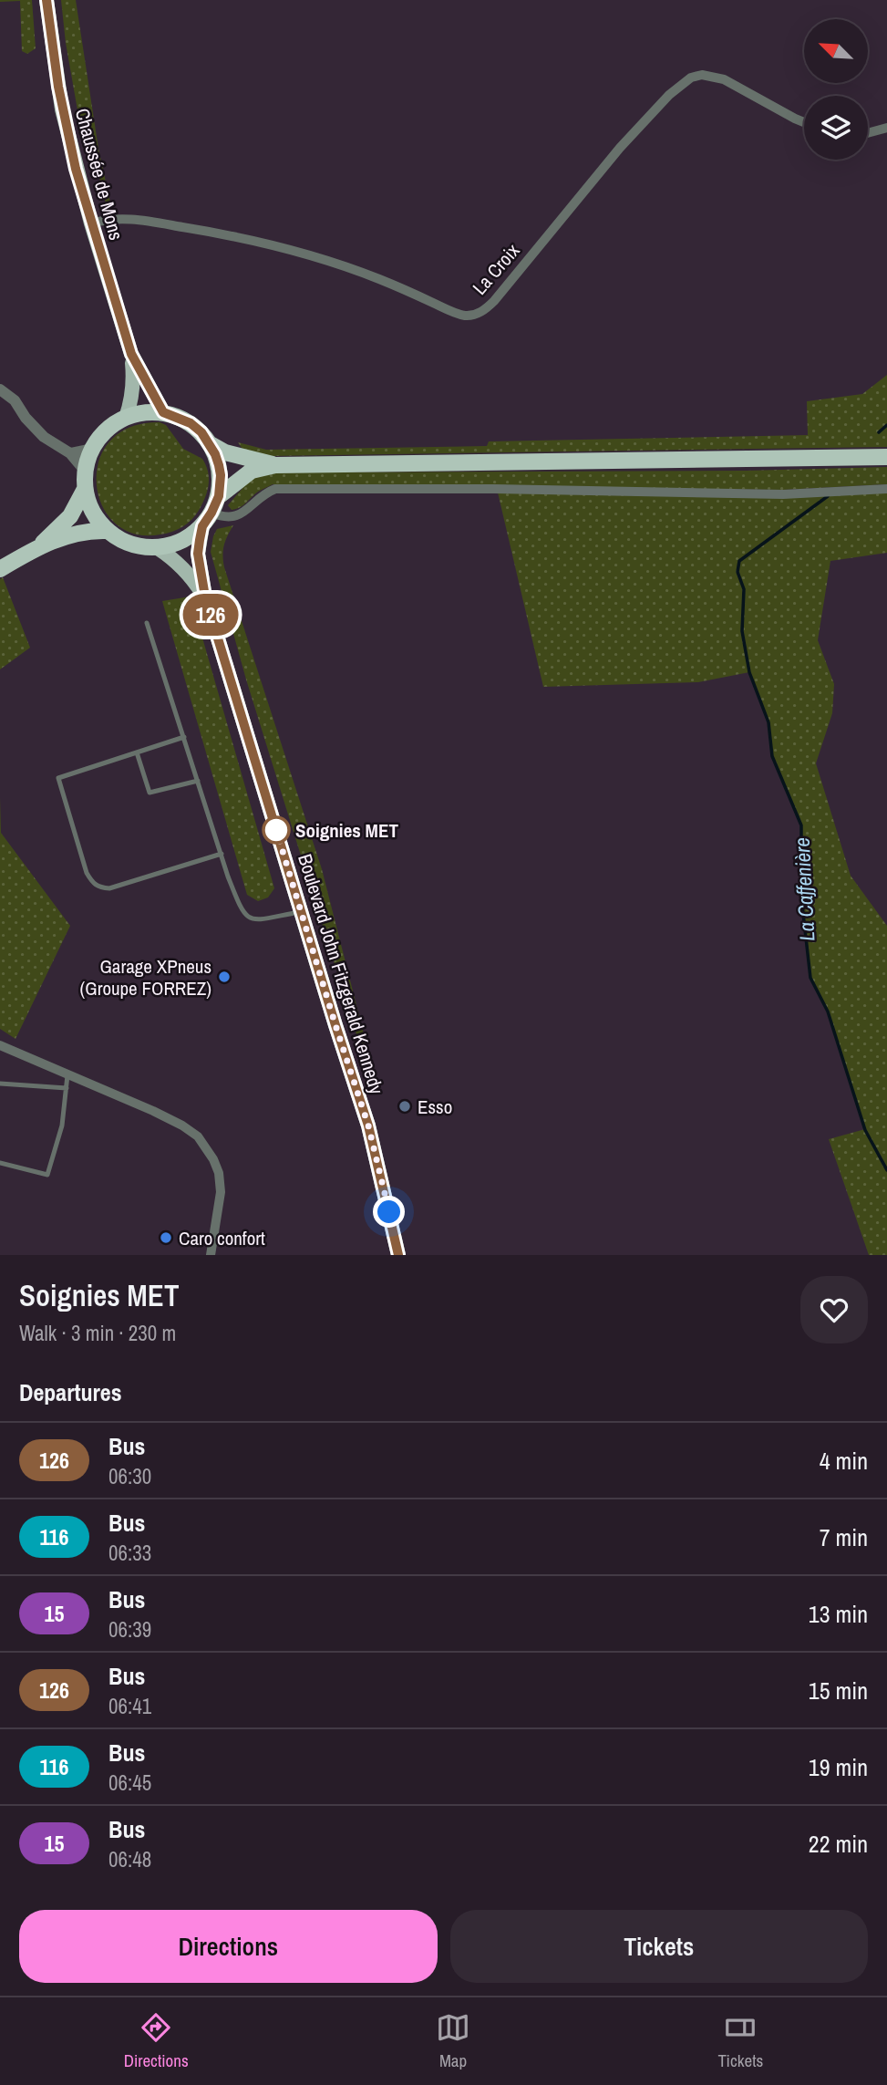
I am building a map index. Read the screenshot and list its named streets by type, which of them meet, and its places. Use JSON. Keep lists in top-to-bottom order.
{
  "streets": {
    "main road": ["Chaussée de Mons", "Boulevard John Fitzgerald Kennedy"],
    "street": ["La Croix"]
  },
  "crossings": [
    ["Chaussée de Mons", "La Croix"],
    ["Chaussée de Mons", "Boulevard John Fitzgerald Kennedy"]
  ],
  "water": ["La Caffenière"],
  "places": [
    "Soignies MET",
    "Garage XPneus (Groupe FORREZ)",
    "Esso",
    "Caro confort"
  ],
  "lines": ["bus line 126"],
  "north": "top left",
  "page": {
    "on_map": "126",
    "heading": [
      ["Soignies MET", "Walk · 3 min · 230 m"],
      "Departures"
    ],
    "list": [
      {
        "mark": "126",
        "name": "Bus",
        "note": "06:30",
        "value": "4 min"
      },
      {
        "mark": "116",
        "name": "Bus",
        "note": "06:33",
        "value": "7 min"
      },
      {
        "mark": "15",
        "name": "Bus",
        "note": "06:39",
        "value": "13 min"
      },
      {
        "mark": "126",
        "name": "Bus",
        "note": "06:41",
        "value": "15 min"
      },
      {
        "mark": "116",
        "name": "Bus",
        "note": "06:45",
        "value": "19 min"
      },
      {
        "mark": "15",
        "name": "Bus",
        "note": "06:48",
        "value": "22 min"
      }
    ],
    "buttons": ["Directions", "Tickets"],
    "tabs": ["Directions", "Map", "Tickets"]
  }
}
